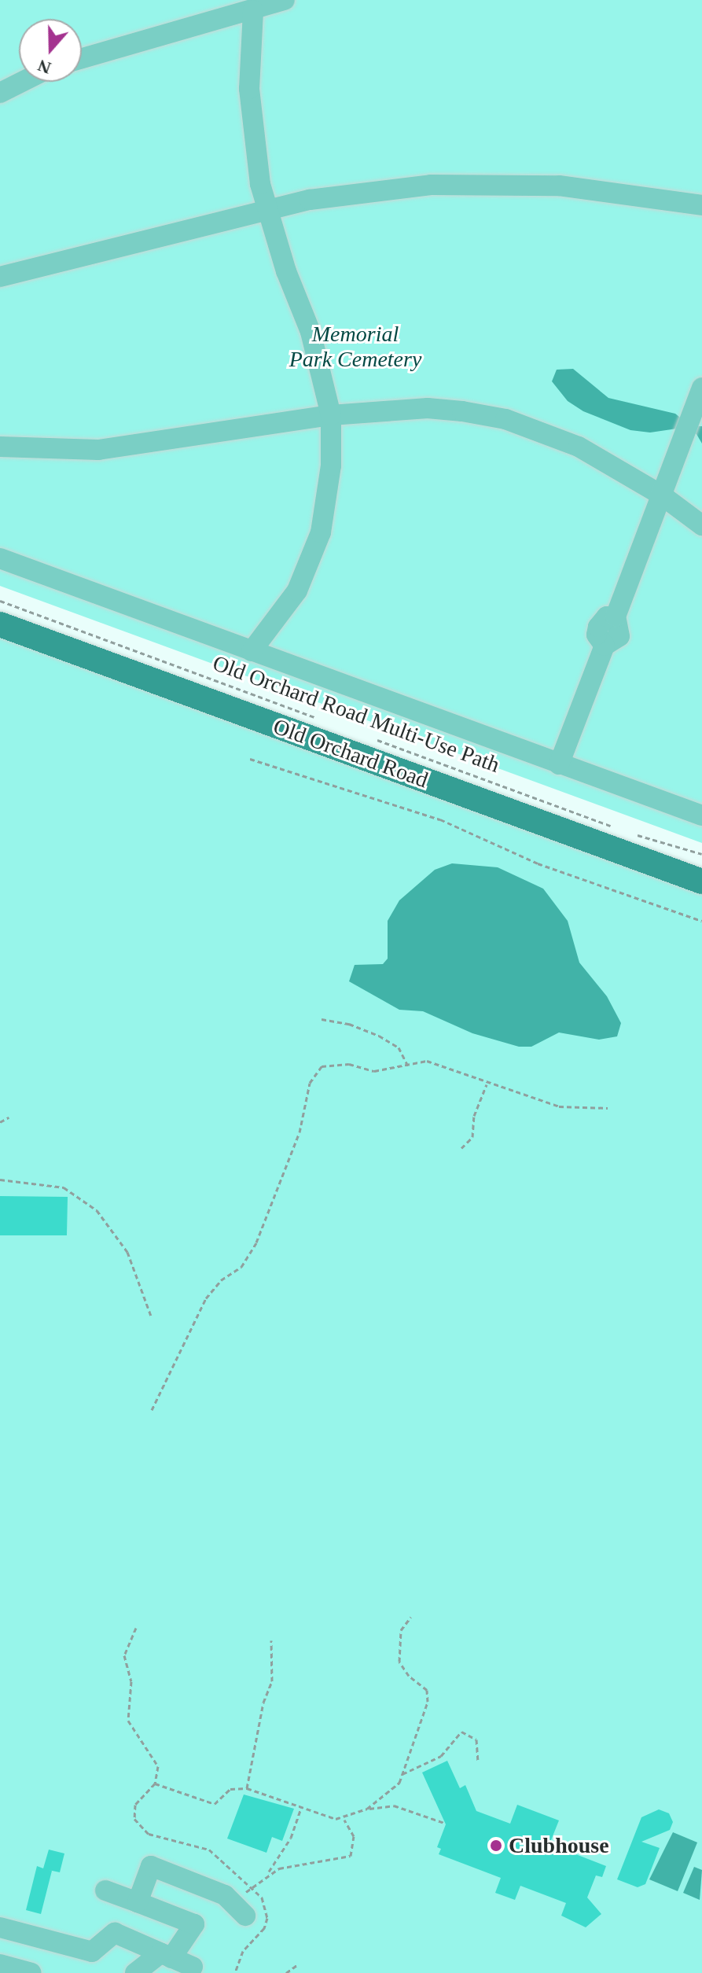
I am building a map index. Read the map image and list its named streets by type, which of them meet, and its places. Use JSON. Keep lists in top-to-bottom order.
{
  "streets": {
    "main road": ["Old Orchard Road"],
    "path": ["Old Orchard Road Multi-Use Path"]
  },
  "parks": ["Memorial Park Cemetery"],
  "places": ["Clubhouse"],
  "north": "bottom"
}
